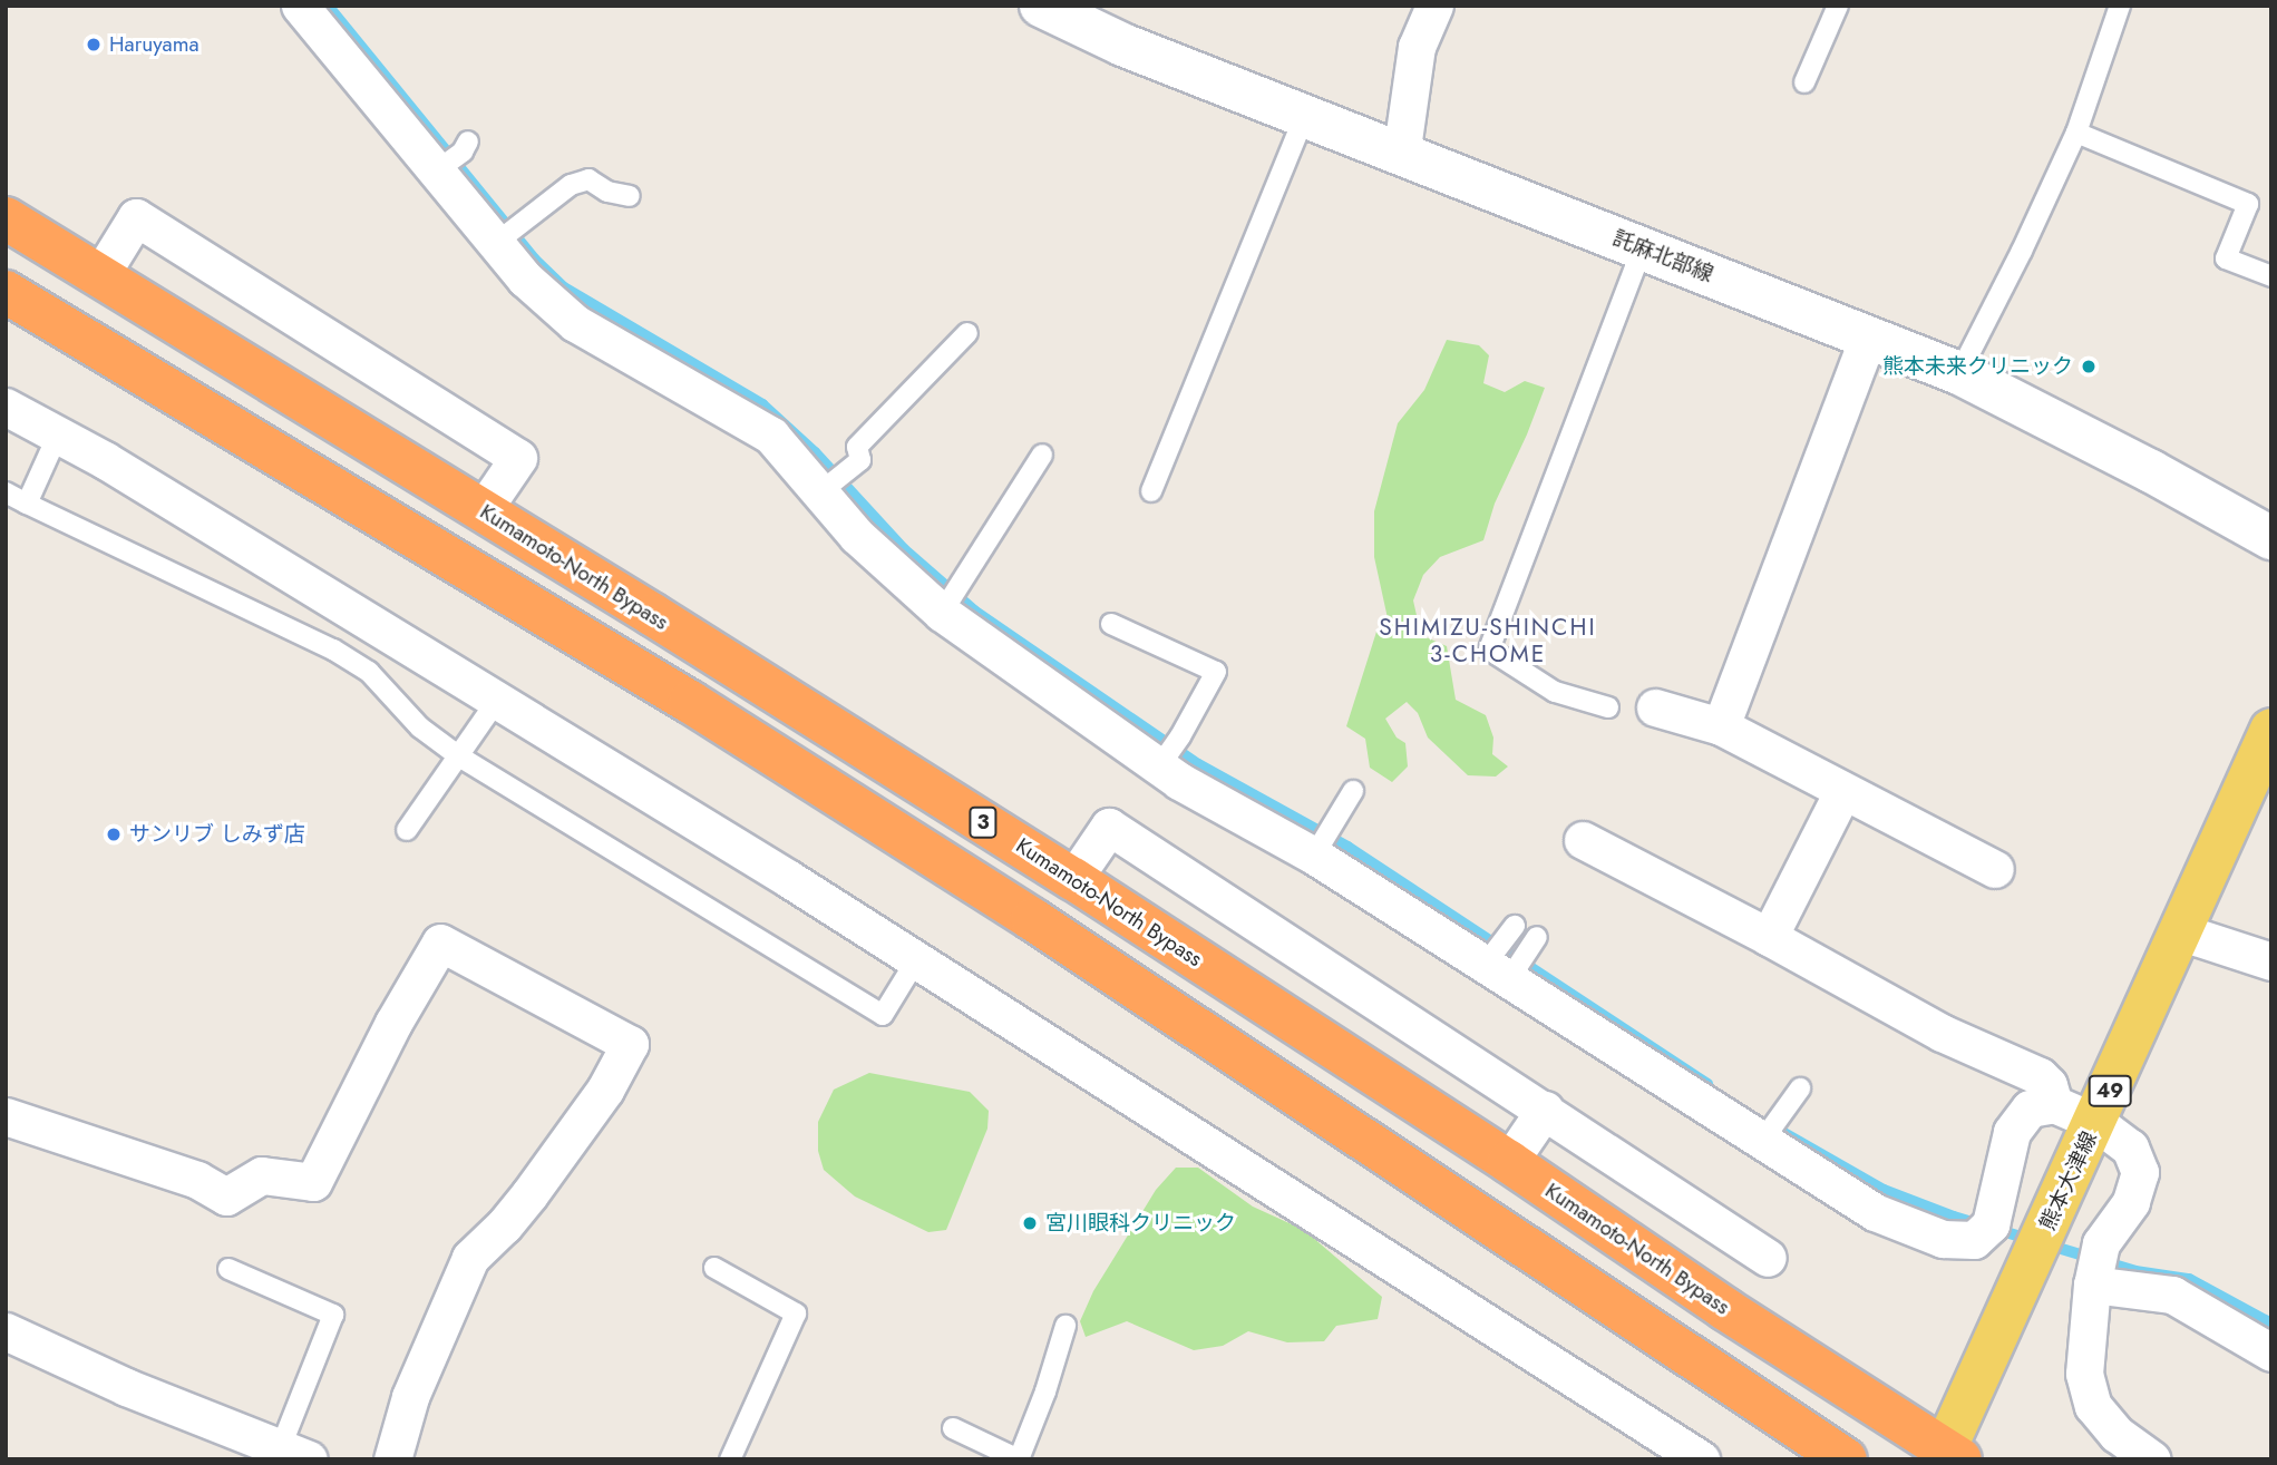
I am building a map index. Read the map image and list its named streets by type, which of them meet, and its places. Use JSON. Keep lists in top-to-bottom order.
{
  "streets": {
    "highway": ["Kumamoto-North Bypass", "3"],
    "main road": ["託麻北部線", "49", "熊本大津線"]
  },
  "crossings": [
    ["Kumamoto-North Bypass", "熊本大津線"]
  ],
  "districts": ["SHIMIZU-SHINCHI 3-CHOME"],
  "places": [
    "Haruyama",
    "熊本未来クリニック",
    "サンリブ しみず店",
    "宮川眼科クリニック"
  ]
}
